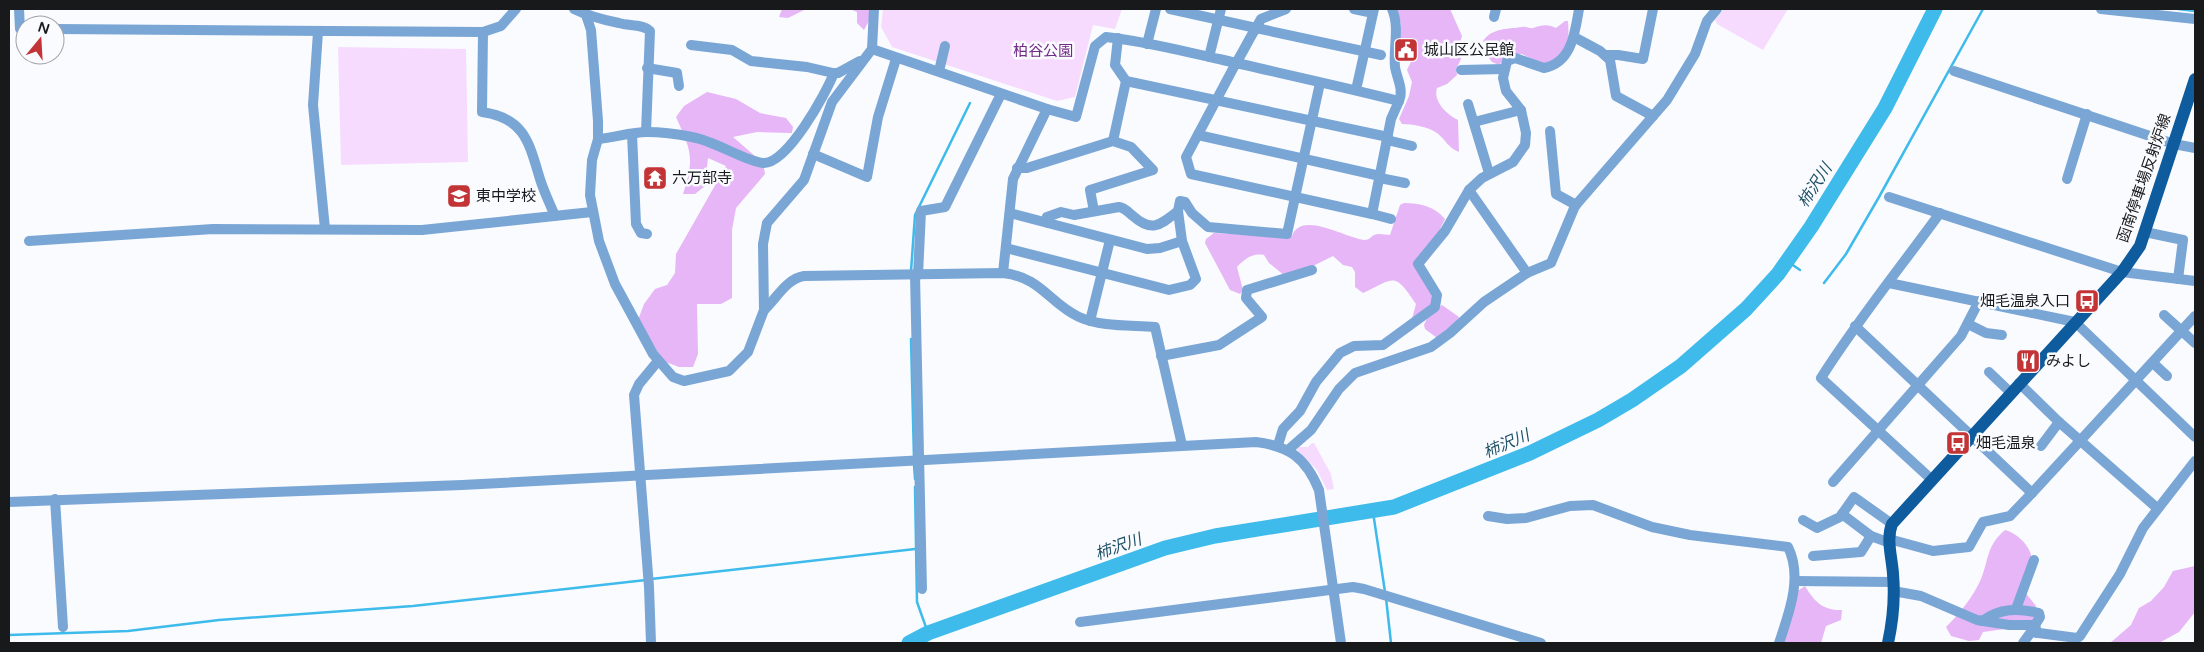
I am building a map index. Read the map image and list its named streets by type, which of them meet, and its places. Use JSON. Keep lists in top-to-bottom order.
{
  "streets": {
    "main road": ["函南停車場反射炉線"]
  },
  "water": ["柿沢川"],
  "parks": ["柏谷公園"],
  "places": {
    "public building": ["城山区公民館"],
    "temple": ["六万部寺"],
    "school or university": ["東中学校"],
    "bus stop": ["畑毛温泉入口", "畑毛温泉"],
    "restaurant": ["みよし"]
  },
  "north": "top"
}
